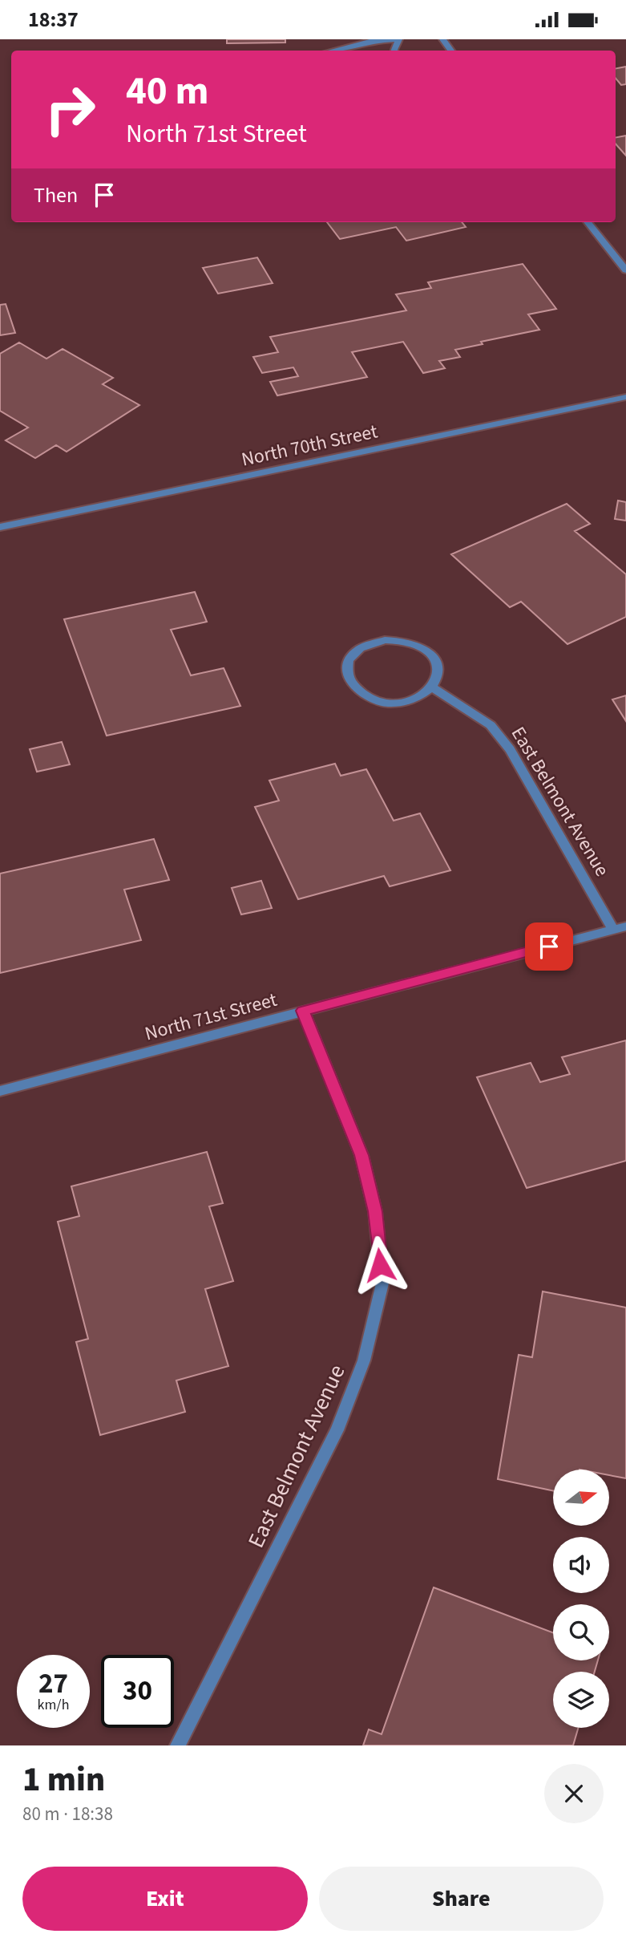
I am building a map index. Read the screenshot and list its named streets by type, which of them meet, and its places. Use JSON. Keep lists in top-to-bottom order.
{
  "streets": {
    "street": ["North 70th Street", "East Belmont Avenue", "North 71st Street"]
  },
  "crossings": [
    ["East Belmont Avenue", "North 71st Street"]
  ],
  "north": "right",
  "page": {
    "status": "18:37",
    "turn": ["40 m", "North 71st Street"],
    "then": "Then",
    "speed": "27 km/h",
    "limit": "30",
    "heading": ["1 min", "80 m · 18:38"],
    "buttons": ["Exit", "Share"]
  }
}
